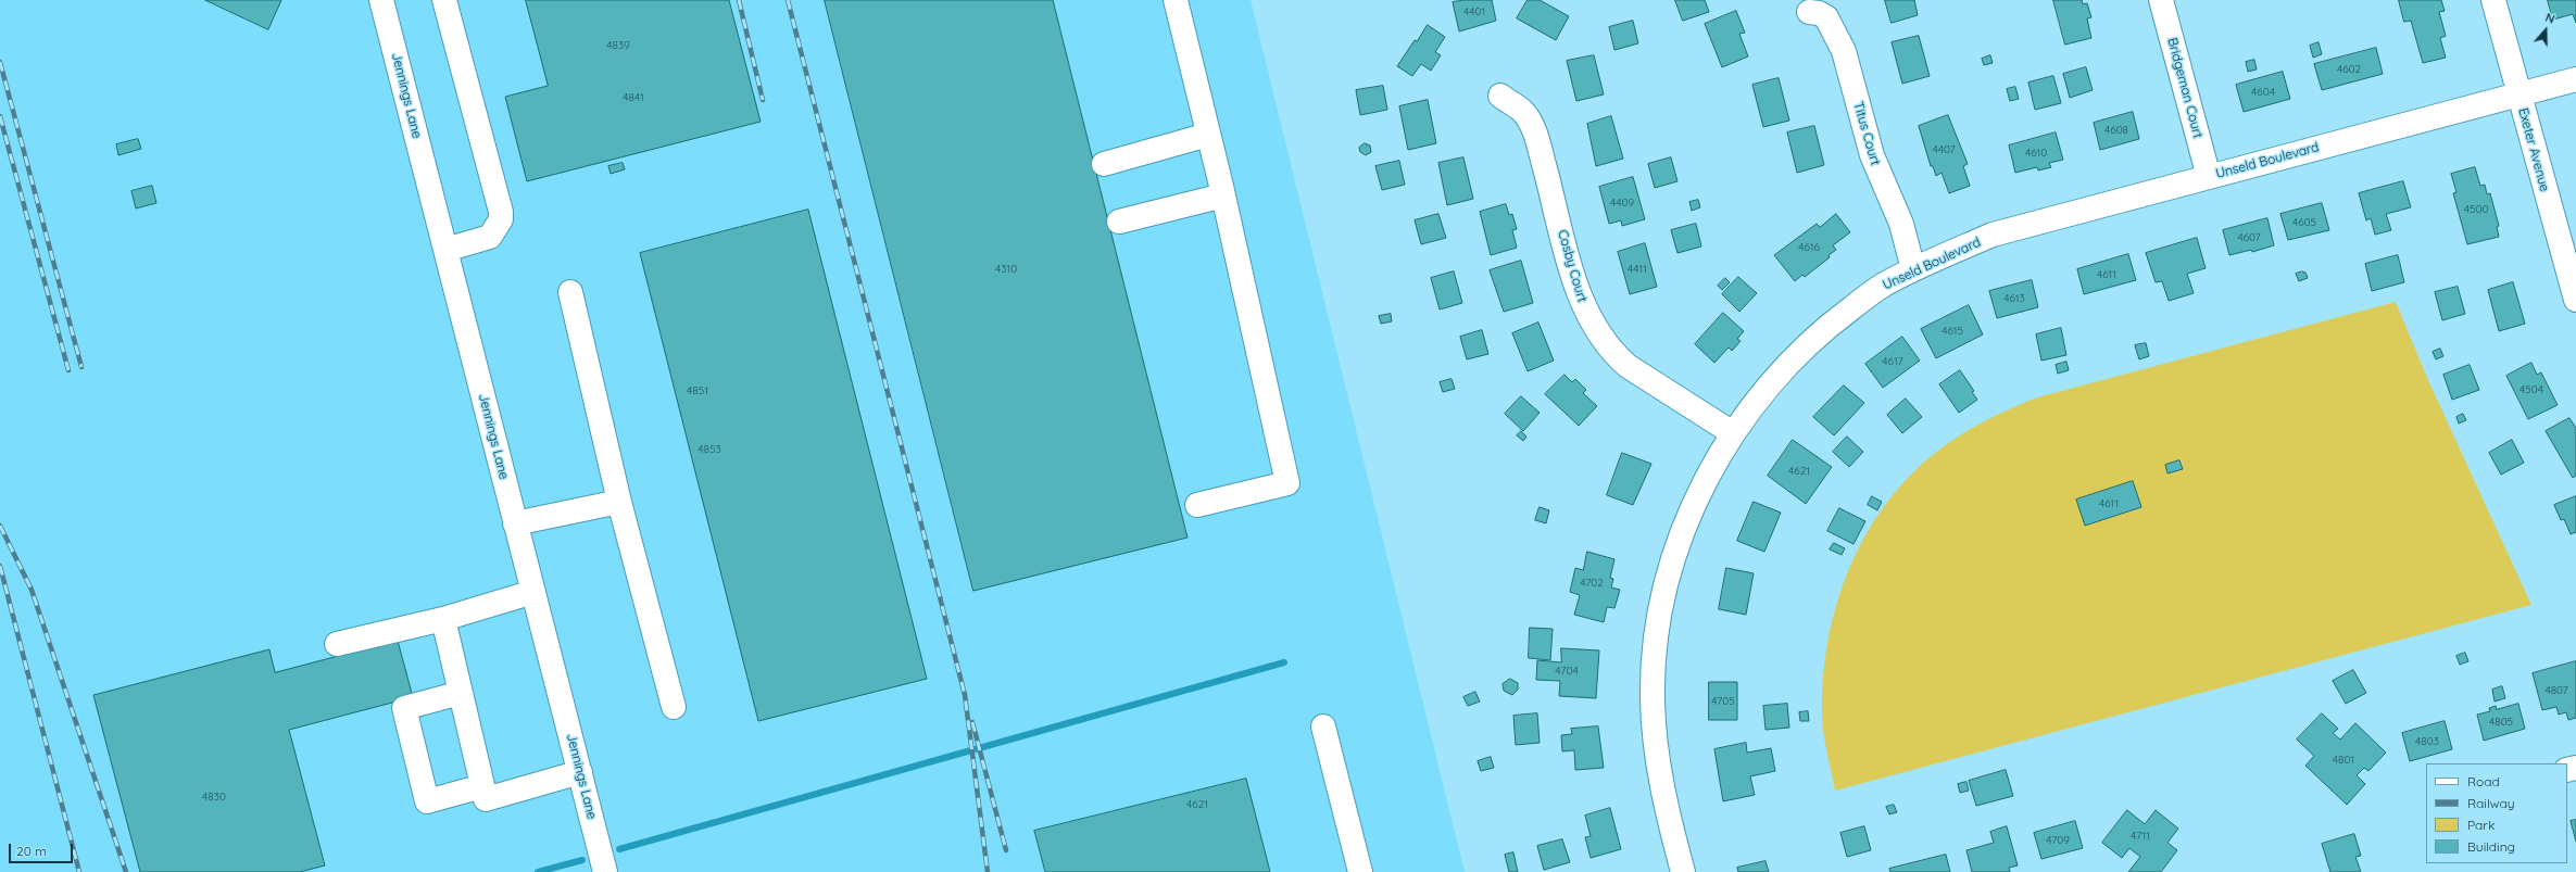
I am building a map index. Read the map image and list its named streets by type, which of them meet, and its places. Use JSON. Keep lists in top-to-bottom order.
{
  "streets": {
    "street": [
      "Bridgeman Court",
      "Jennings Lane",
      "Titus Court",
      "Exeter Avenue",
      "Unseld Boulevard",
      "Cosby Court"
    ]
  },
  "crossings": [
    ["Bridgeman Court", "Unseld Boulevard"],
    ["Titus Court", "Unseld Boulevard"],
    ["Exeter Avenue", "Unseld Boulevard"],
    ["Unseld Boulevard", "Cosby Court"]
  ],
  "house_numbers": [
    "4401",
    "4839",
    "4602",
    "4604",
    "4841",
    "4608",
    "4407",
    "4610",
    "4409",
    "4500",
    "4605",
    "4607",
    "4616",
    "4310",
    "4411",
    "4611",
    "4613",
    "4615",
    "4617",
    "4504",
    "4851",
    "4853",
    "4621",
    "4611",
    "4702",
    "4704",
    "4807",
    "4705",
    "4805",
    "4803",
    "4801",
    "4830",
    "4621",
    "4711",
    "4709"
  ],
  "legend": [
    "Road",
    "Railway",
    "Park",
    "Building"
  ],
  "scale_bar": "20 m",
  "north": "top"
}
